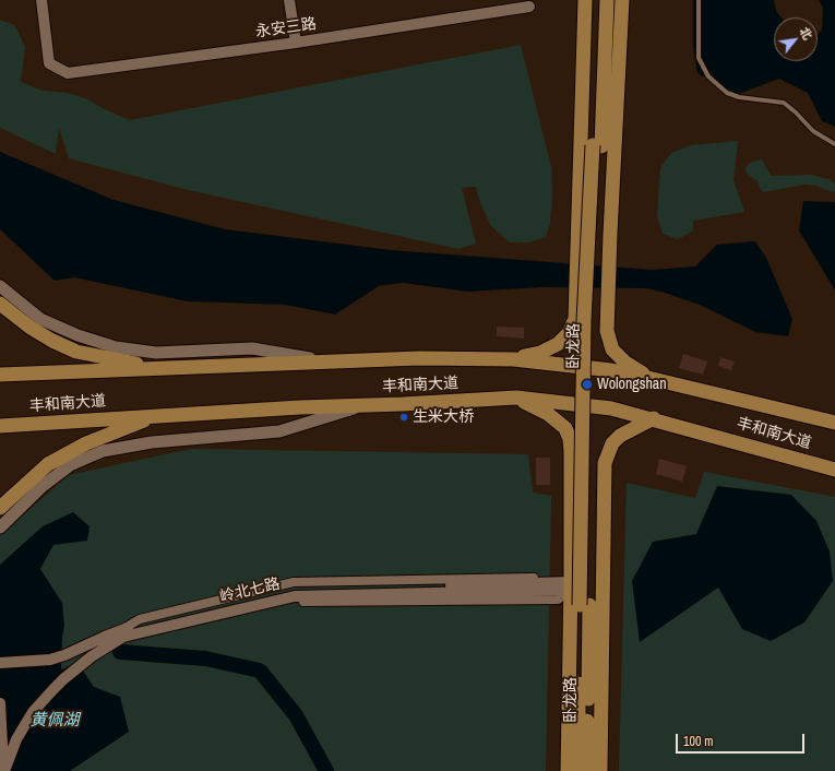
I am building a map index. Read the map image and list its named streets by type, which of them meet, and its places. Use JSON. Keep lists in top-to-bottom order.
{
  "streets": {
    "main road": ["卧龙路", "丰和南大道"],
    "street": ["永安三路", "岭北七路"]
  },
  "crossings": [
    ["卧龙路", "丰和南大道"],
    ["卧龙路", "岭北七路"]
  ],
  "water": ["黄佩湖"],
  "places": ["Wolongshan", "生米大桥"],
  "scale_bar": "100 m",
  "north": "top right"
}
